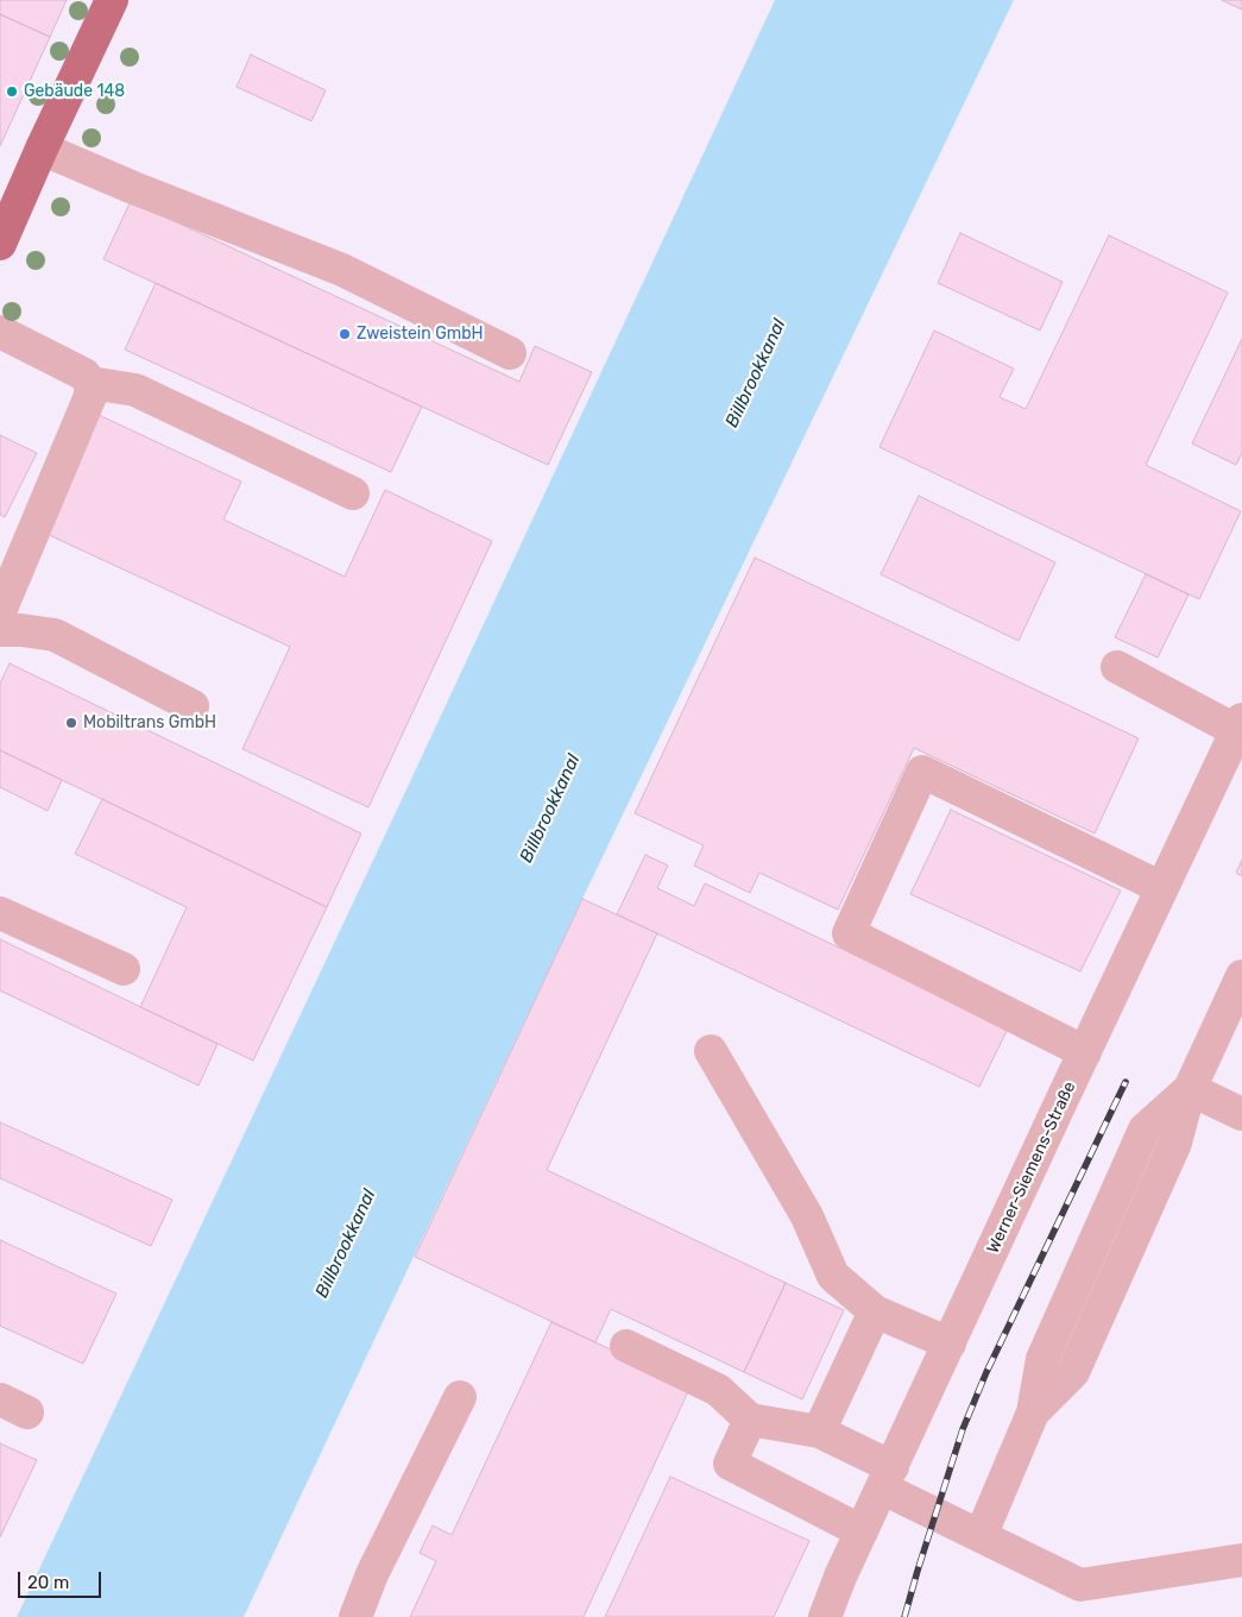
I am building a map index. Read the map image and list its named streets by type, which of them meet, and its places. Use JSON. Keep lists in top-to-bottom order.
{
  "streets": {
    "street": ["Werner-Siemens-Straße"]
  },
  "water": ["Billbrookkanal"],
  "places": ["Gebäude 148", "Zweistein GmbH", "Mobiltrans GmbH"],
  "scale_bar": "20 m"
}
